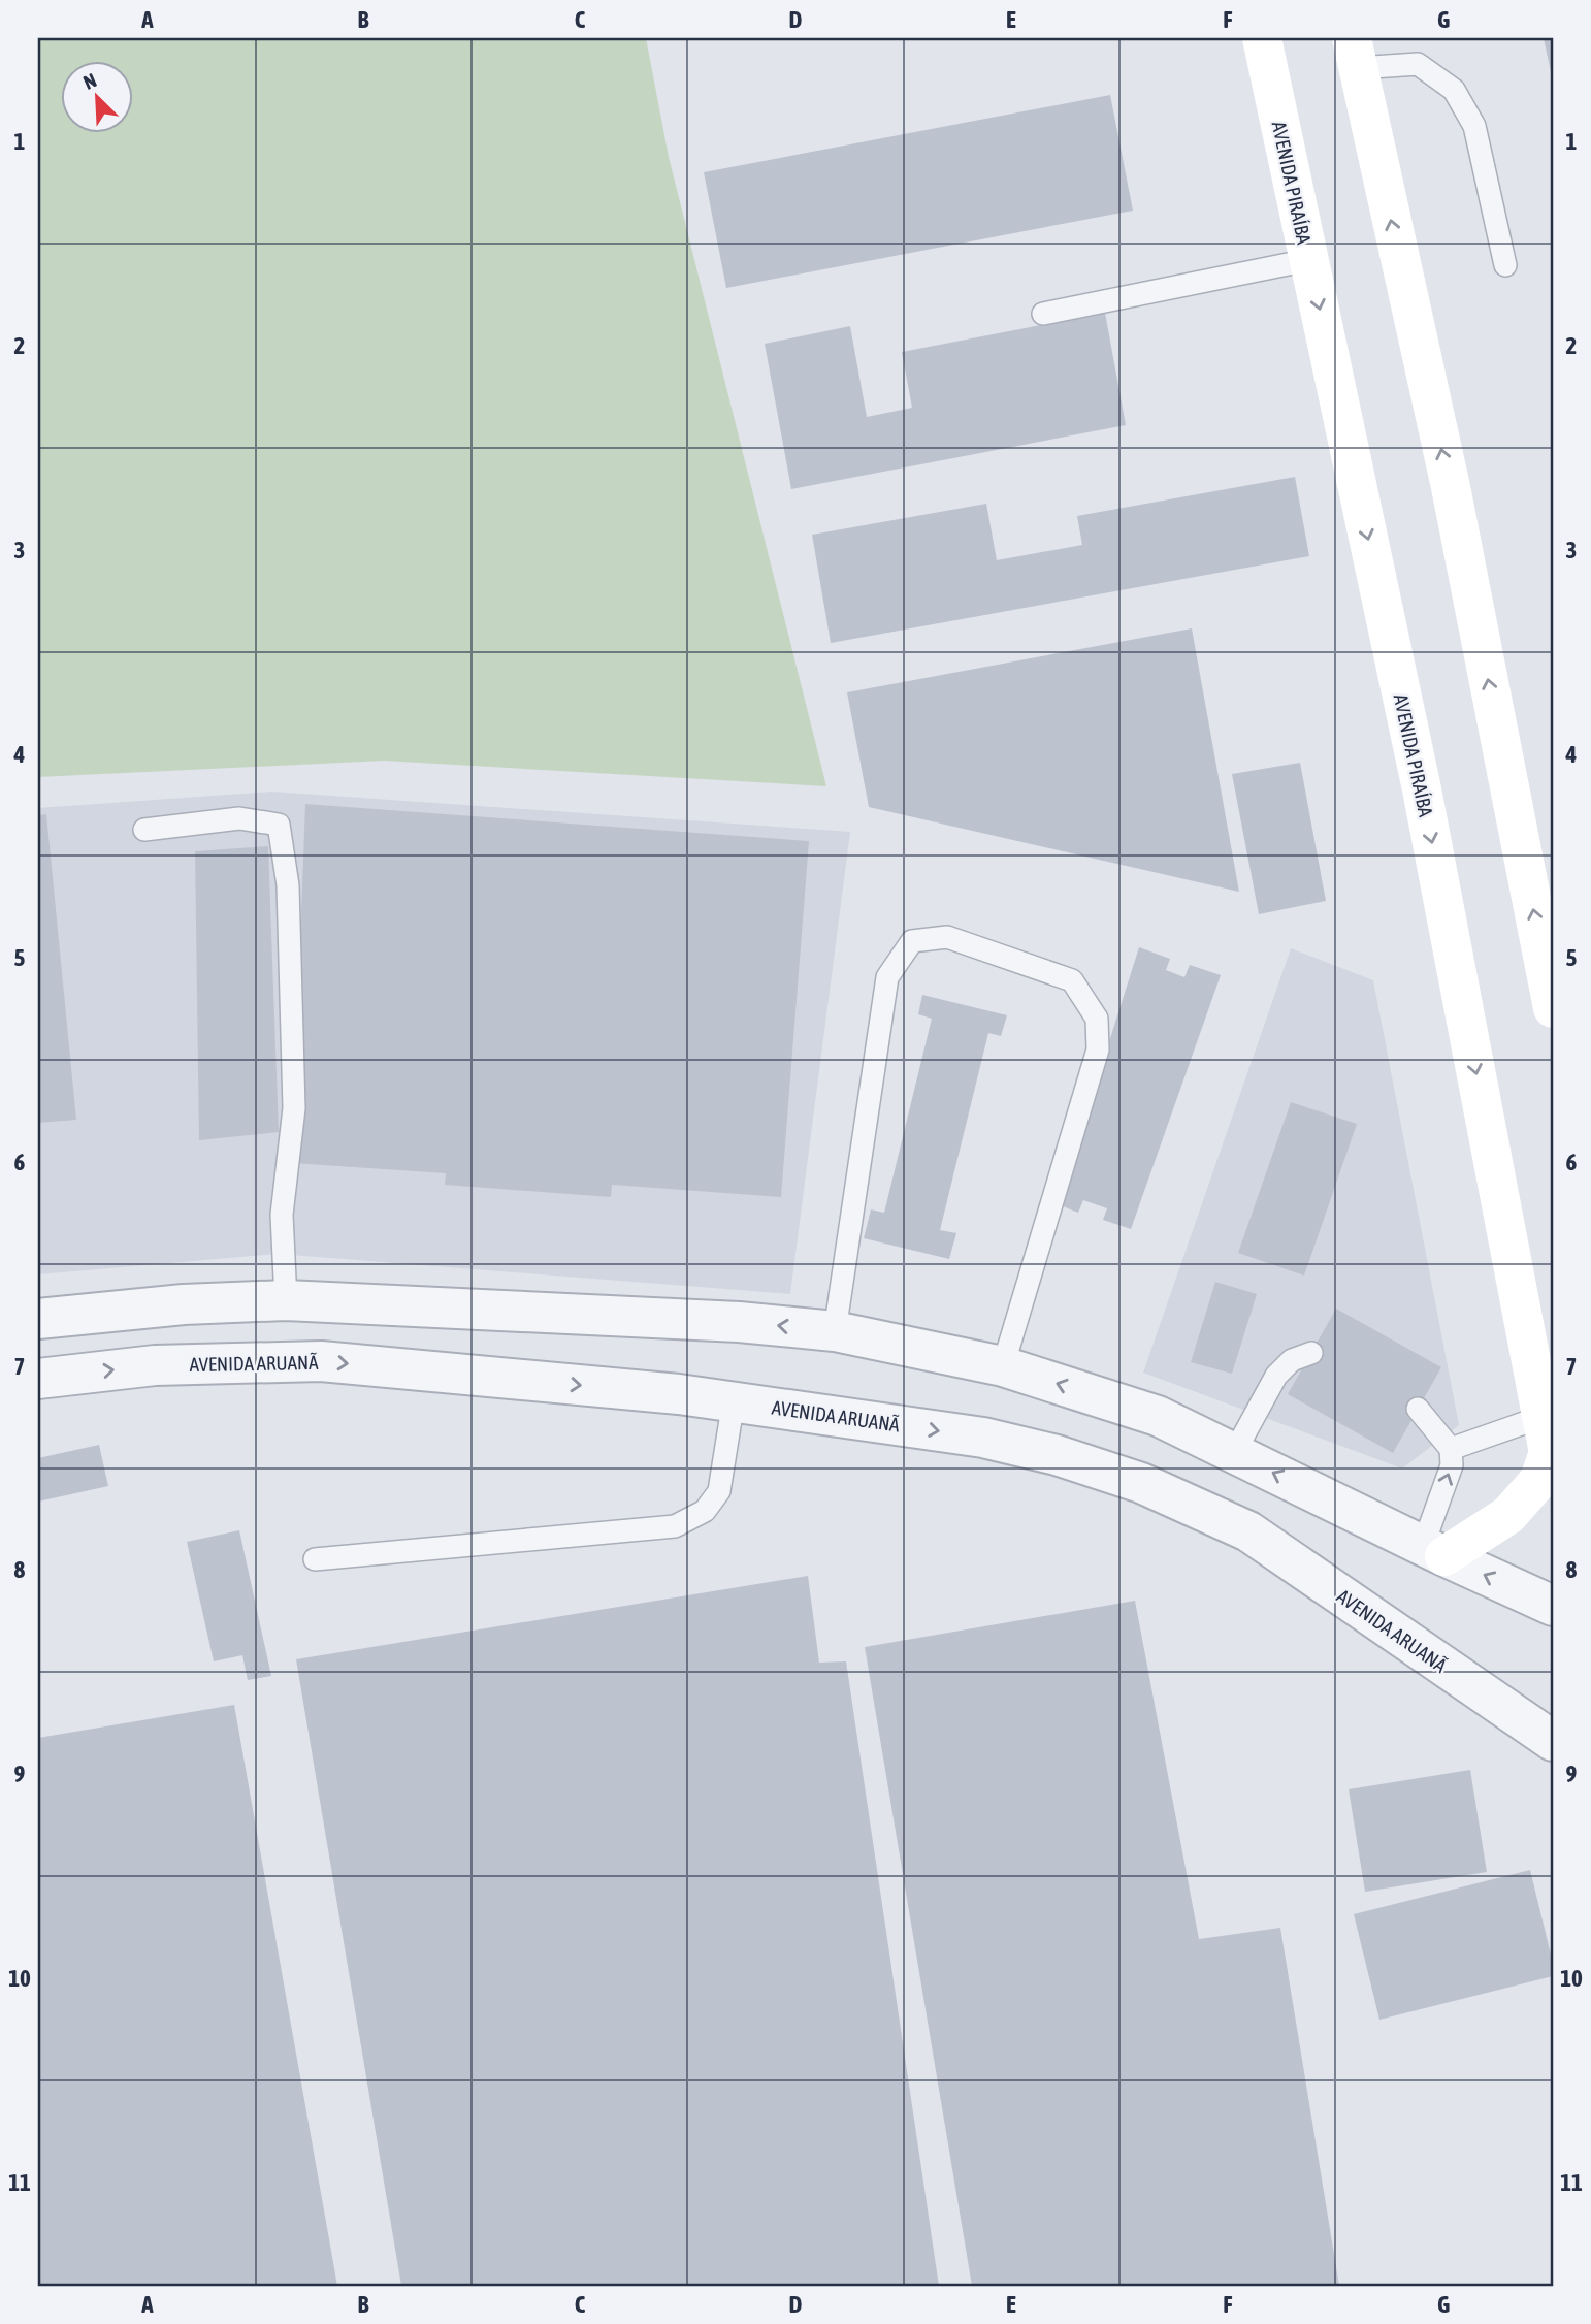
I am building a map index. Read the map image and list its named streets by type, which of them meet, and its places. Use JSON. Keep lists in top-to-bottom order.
{
  "streets": {
    "main road": ["AVENIDA PIRAÍBA"],
    "street": ["AVENIDA ARUANÃ"]
  },
  "north": "top left",
  "grid": {
    "columns": [
      "A",
      "B",
      "C",
      "D",
      "E",
      "F",
      "G"
    ],
    "rows": [
      "1",
      "2",
      "3",
      "4",
      "5",
      "6",
      "7",
      "8",
      "9",
      "10",
      "11"
    ]
  }
}
